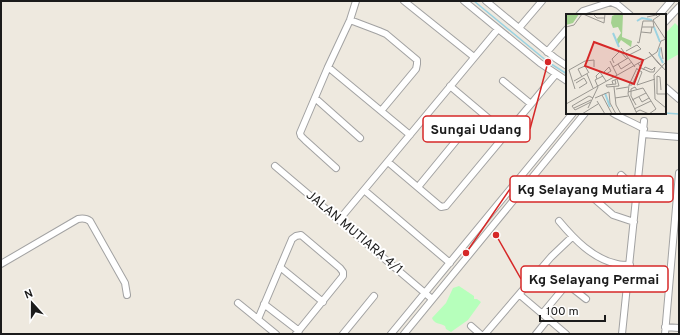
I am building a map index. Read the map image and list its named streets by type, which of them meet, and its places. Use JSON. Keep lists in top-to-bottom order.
{
  "streets": {
    "street": ["JALAN MUTIARA 4/1"]
  },
  "places": ["Sungai Udang", "Kg Selayang Permai", "Kg Selayang Mutiara 4"],
  "scale_bar": "100 m",
  "north": "top"
}
